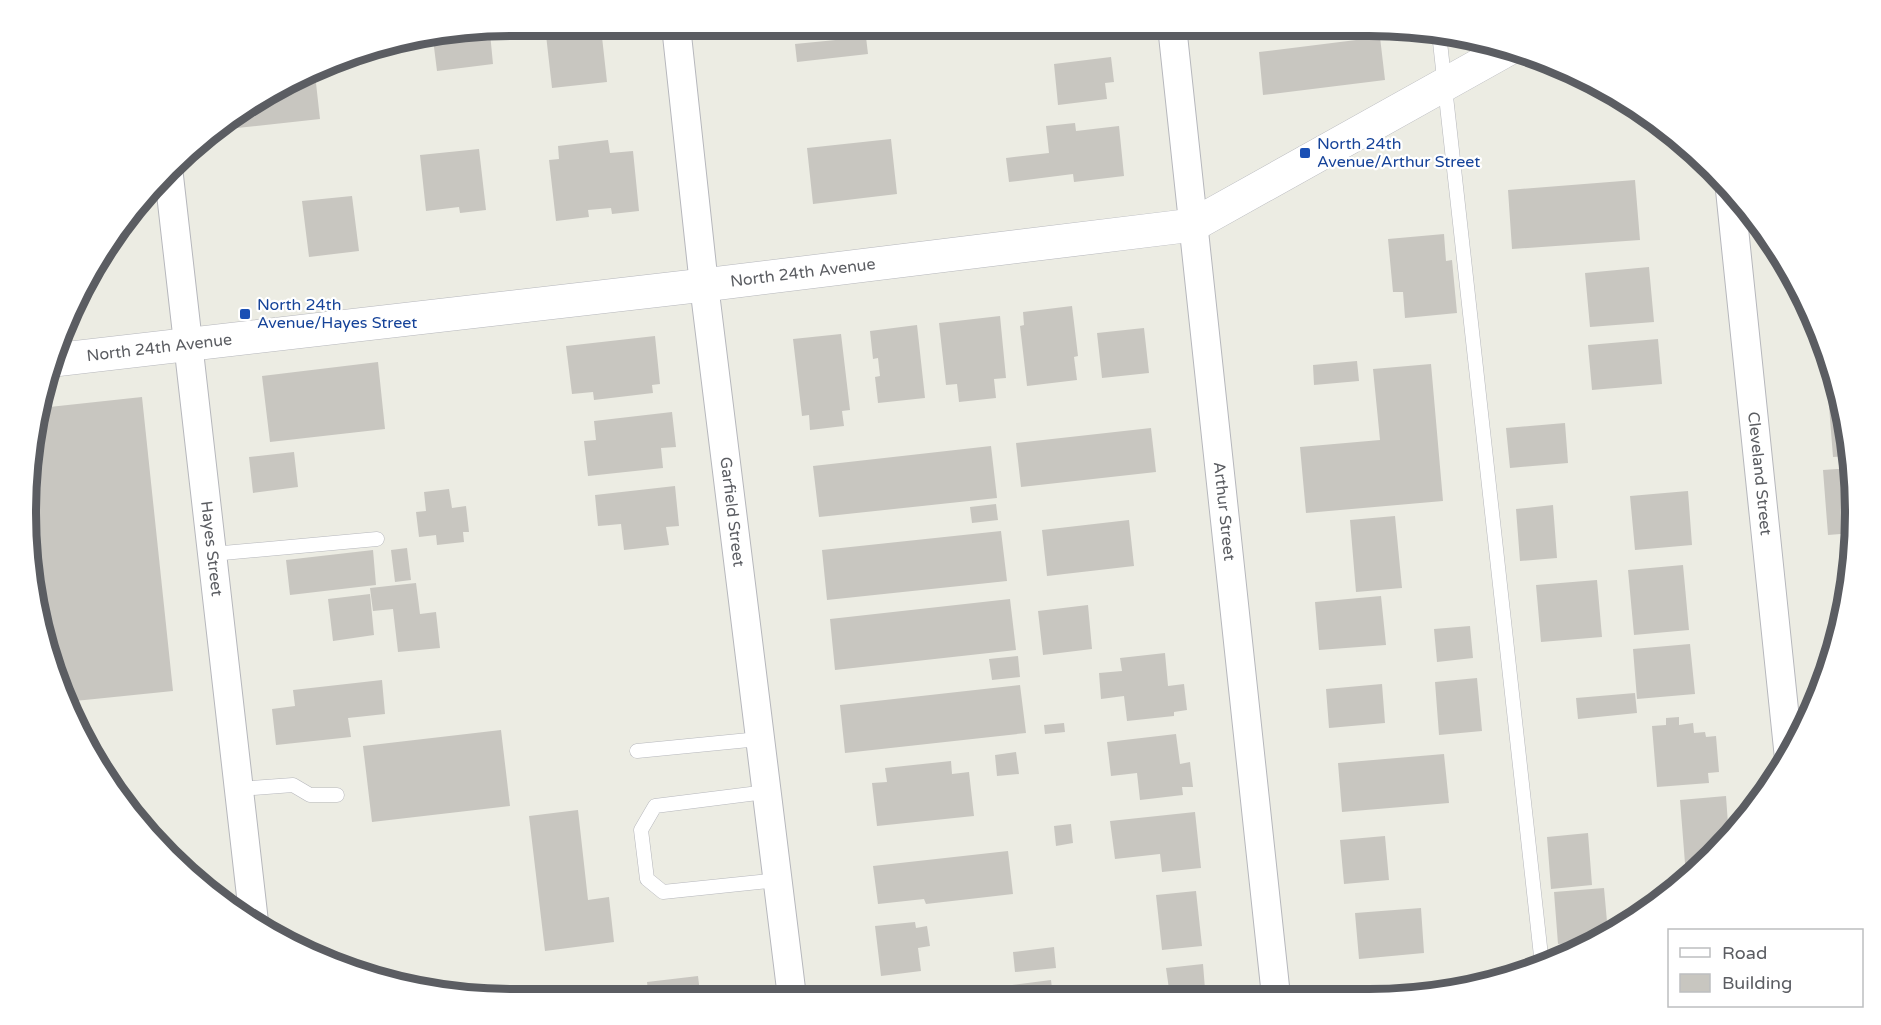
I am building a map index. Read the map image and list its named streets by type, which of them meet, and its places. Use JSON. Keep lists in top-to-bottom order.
{
  "streets": {
    "street": [
      "North 24th Avenue",
      "Cleveland Street",
      "Arthur Street",
      "Garfield Street",
      "Hayes Street"
    ]
  },
  "crossings": [
    ["North 24th Avenue", "Arthur Street"],
    ["North 24th Avenue", "Garfield Street"],
    ["North 24th Avenue", "Hayes Street"]
  ],
  "places": {
    "transit": ["North 24th Avenue/Arthur Street", "North 24th Avenue/Hayes Street"]
  },
  "legend": ["Road", "Building"]
}
